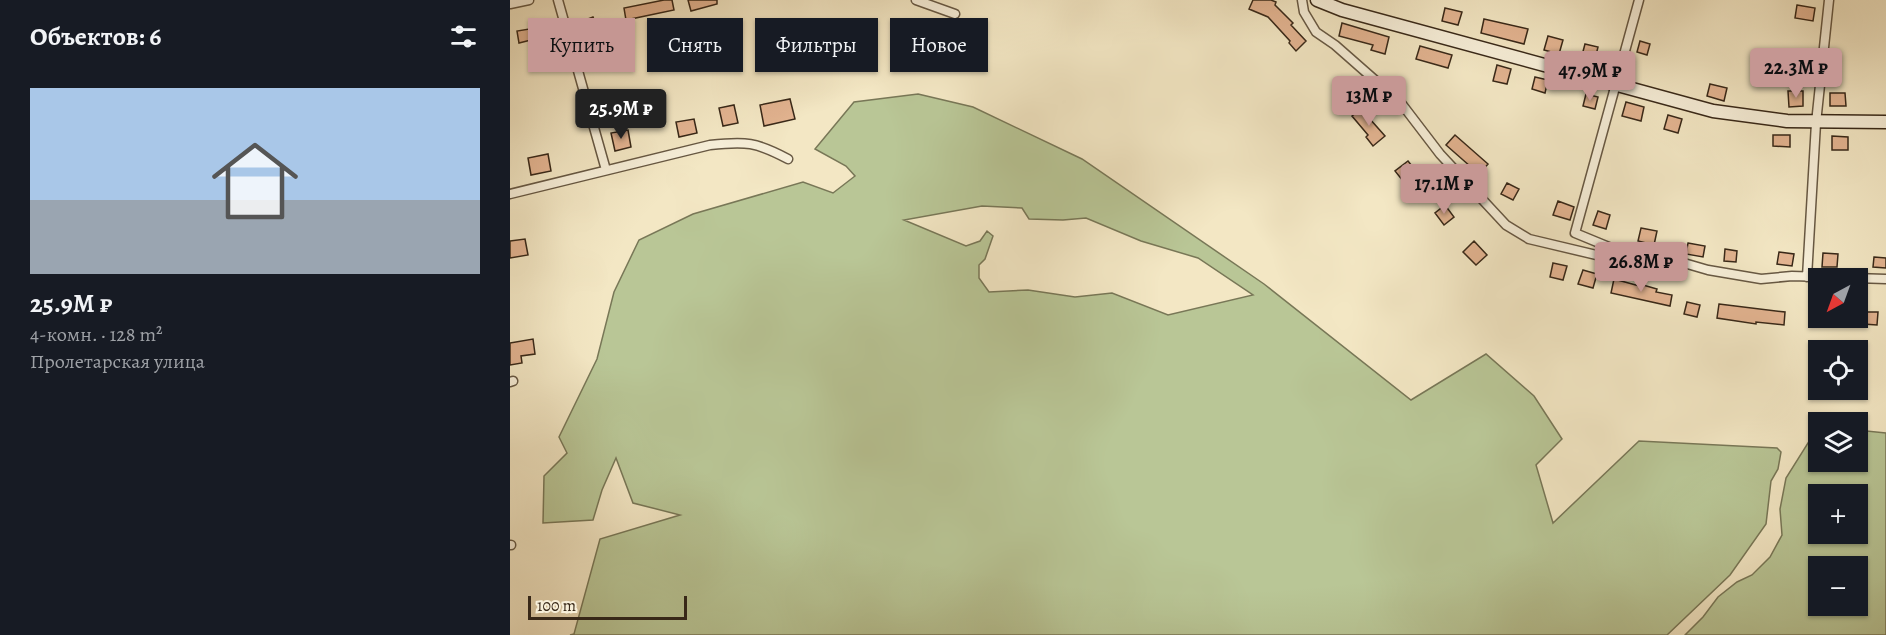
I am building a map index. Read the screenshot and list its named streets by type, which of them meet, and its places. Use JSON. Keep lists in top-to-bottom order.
{
  "scale_bar": "100 m",
  "north": "bottom left",
  "page": {
    "heading": "Объектов: 6",
    "chip": [
      "Купить",
      "Снять",
      "Фильтры",
      "Новое"
    ],
    "price": [
      "22.3M ₽",
      "47.9M ₽",
      "13M ₽",
      "25.9M ₽",
      "17.1M ₽",
      "26.8M ₽"
    ],
    "list": [
      {
        "name": "25.9M ₽",
        "note": "4-комн. · 128 m² · Пролетарская улица"
      }
    ],
    "map_buttons": ["+", "−"],
    "scale": "100 m"
  }
}
